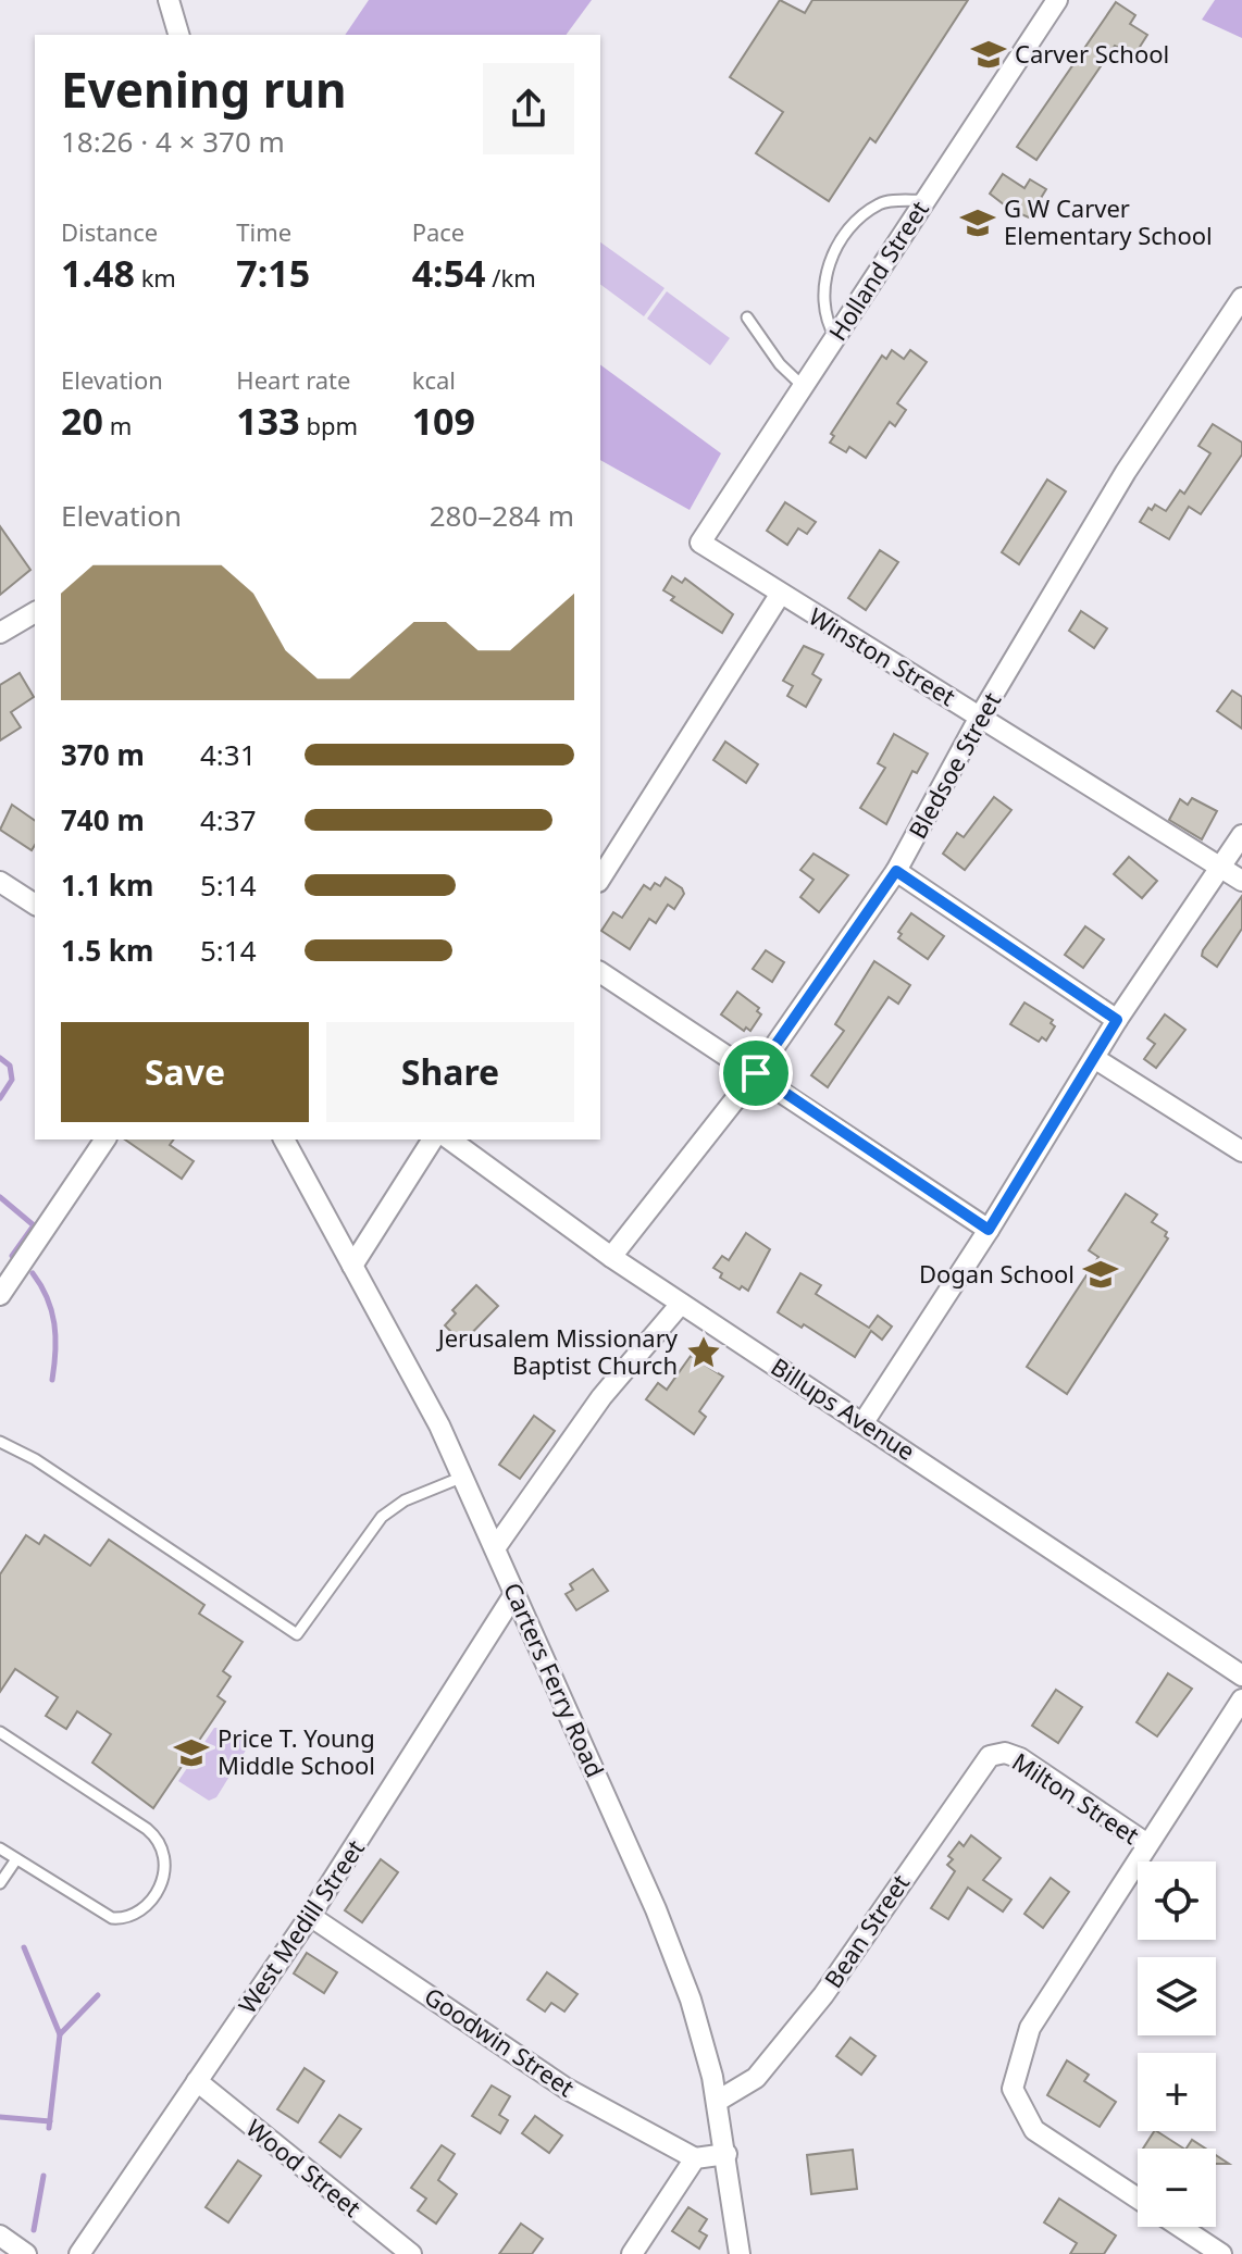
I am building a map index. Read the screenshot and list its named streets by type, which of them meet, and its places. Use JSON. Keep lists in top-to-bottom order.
{
  "streets": {
    "street": [
      "Holland Street",
      "Winston Street",
      "Bledsoe Street",
      "Billups Avenue",
      "Carters Ferry Road",
      "Milton Street",
      "West Medill Street",
      "Bean Street",
      "Goodwin Street",
      "Wood Street"
    ]
  },
  "crossings": [
    ["Holland Street", "Winston Street"],
    ["Winston Street", "Bledsoe Street"],
    ["Bledsoe Street", "Billups Avenue"],
    ["Carters Ferry Road", "West Medill Street"],
    ["Carters Ferry Road", "Bean Street"],
    ["Milton Street", "Bean Street"],
    ["West Medill Street", "Goodwin Street"],
    ["West Medill Street", "Wood Street"]
  ],
  "places": {
    "school or university": [
      "Carver School",
      "G W Carver Elementary School",
      "Dogan School",
      "Price T. Young Middle School"
    ],
    "place": ["Jerusalem Missionary Baptist Church"]
  },
  "page": {
    "heading": ["Evening run", "18:26 · 4 × 370 m"],
    "stats": [
      ["Distance", "1.48 km"],
      ["Time", "7:15"],
      ["Pace", "4:54 /km"],
      ["Elevation", "20 m"],
      ["Heart rate", "133 bpm"],
      ["kcal", "109"]
    ],
    "chart": ["Elevation", "280–284 m"],
    "list": [
      {
        "name": "370 m",
        "note": "4:31"
      },
      {
        "name": "740 m",
        "note": "4:37"
      },
      {
        "name": "1.1 km",
        "note": "5:14"
      },
      {
        "name": "1.5 km",
        "note": "5:14"
      }
    ],
    "buttons": ["Save", "Share"],
    "map_buttons": ["+", "−"]
  }
}
